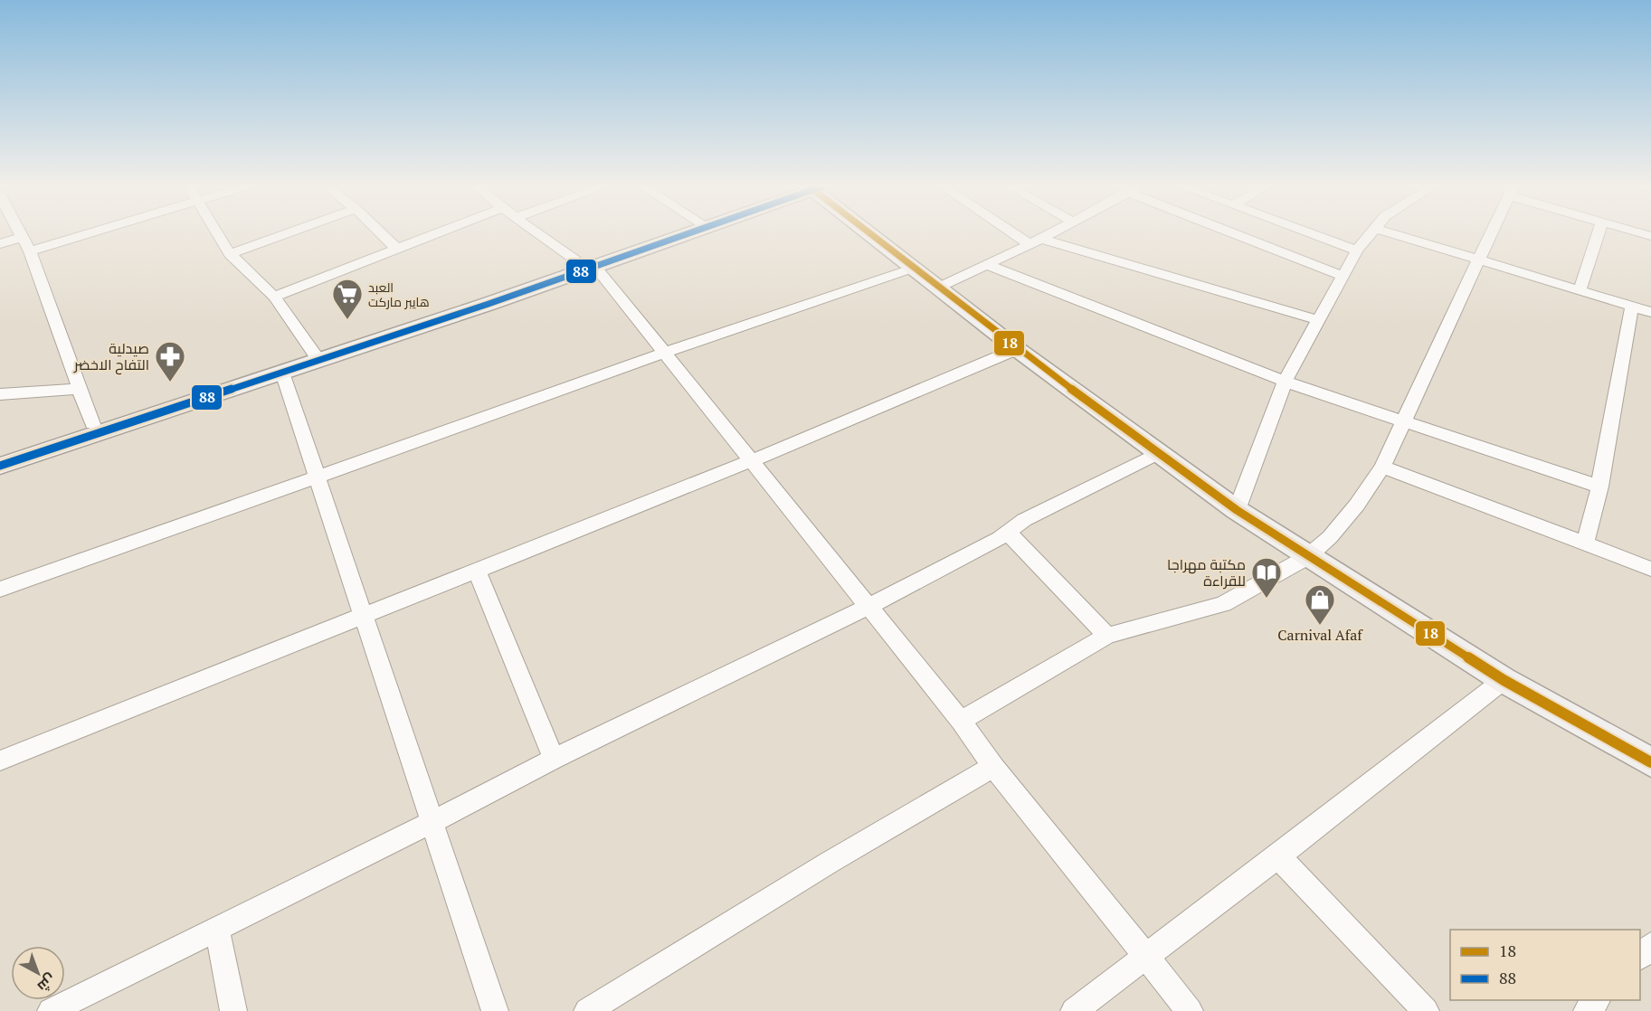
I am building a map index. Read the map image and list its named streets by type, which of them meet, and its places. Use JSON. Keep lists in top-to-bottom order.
{
  "places": {
    "supermarket": ["العبد هايبر ماركت"],
    "pharmacy": ["صيدلية التفاح الاخضر"],
    "library": ["مكتبة مهراجا للقراءة"],
    "shop": ["Carnival Afaf"]
  },
  "lines": ["transit line 18", "transit line 88"],
  "legend": ["18", "88"],
  "north": "bottom right"
}
